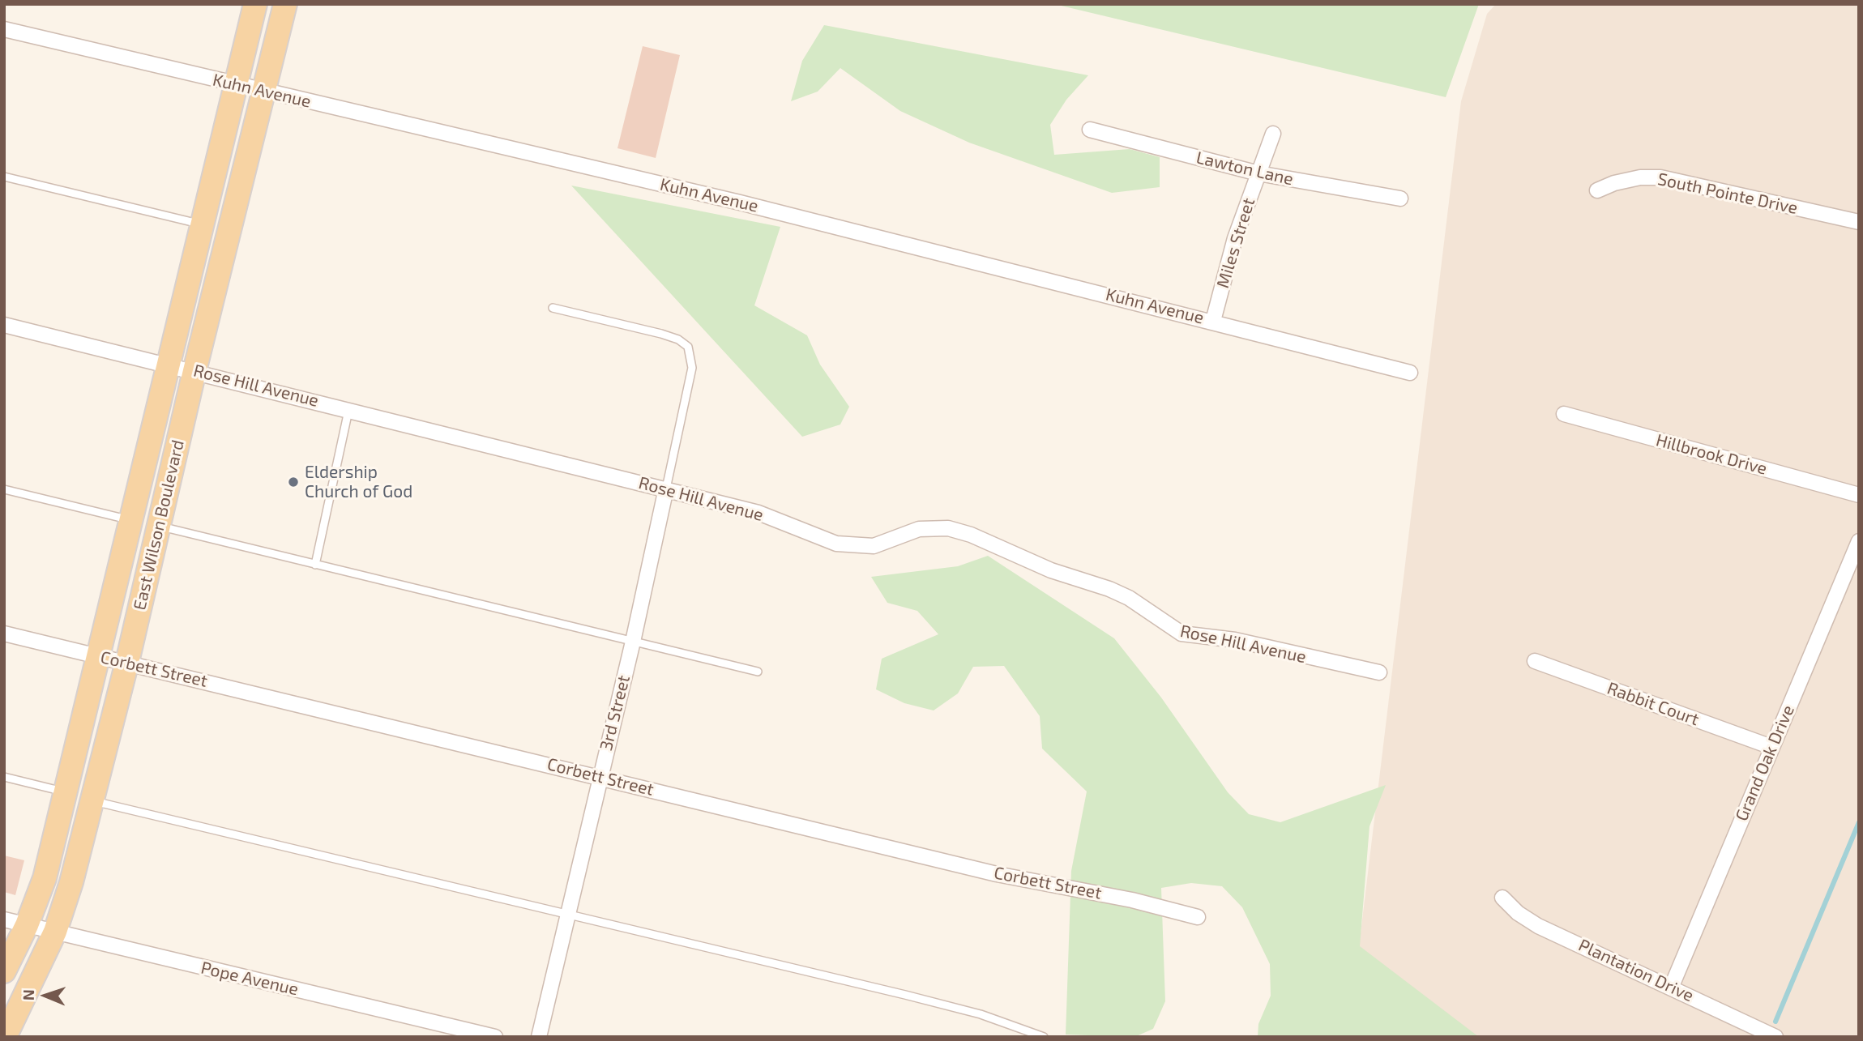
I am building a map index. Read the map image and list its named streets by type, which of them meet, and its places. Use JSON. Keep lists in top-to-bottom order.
{
  "streets": {
    "main road": ["East Wilson Boulevard"],
    "street": [
      "Kuhn Avenue",
      "Lawton Lane",
      "South Pointe Drive",
      "Miles Street",
      "Rose Hill Avenue",
      "Hillbrook Drive",
      "Corbett Street",
      "Rabbit Court",
      "3rd Street",
      "Grand Oak Drive",
      "Plantation Drive",
      "Pope Avenue"
    ]
  },
  "crossings": [
    ["Kuhn Avenue", "Miles Street"],
    ["Kuhn Avenue", "East Wilson Boulevard"],
    ["Lawton Lane", "Miles Street"],
    ["Rose Hill Avenue", "East Wilson Boulevard"],
    ["Rose Hill Avenue", "3rd Street"],
    ["East Wilson Boulevard", "Corbett Street"],
    ["East Wilson Boulevard", "Pope Avenue"],
    ["Corbett Street", "3rd Street"],
    ["Rabbit Court", "Grand Oak Drive"],
    ["Grand Oak Drive", "Plantation Drive"]
  ],
  "places": ["Eldership Church of God"],
  "north": "left"
}
